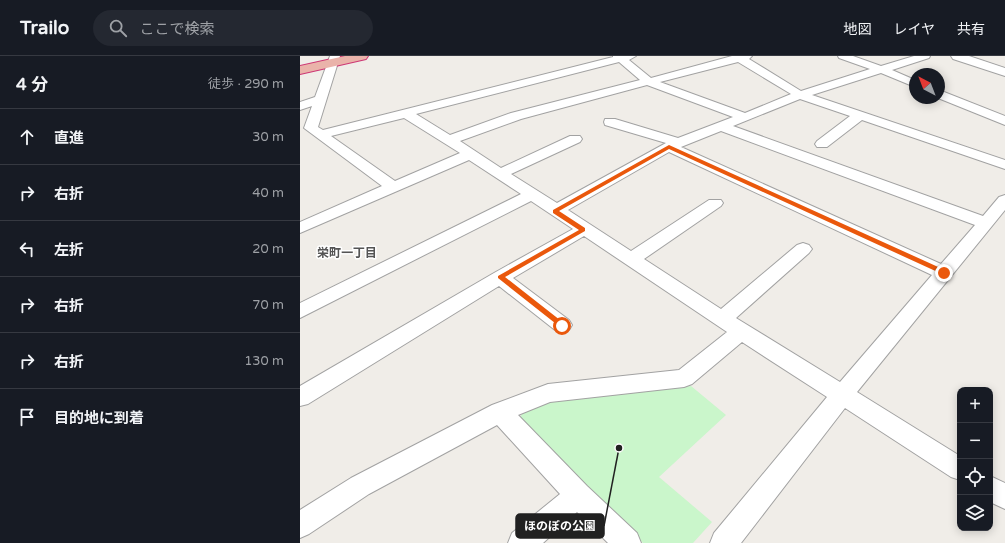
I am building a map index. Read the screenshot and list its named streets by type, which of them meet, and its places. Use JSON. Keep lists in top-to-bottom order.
{
  "districts": ["栄町一丁目"],
  "places": ["ほのぼの公園"],
  "north": "top left",
  "page": {
    "header": "Trailo",
    "search": "ここで検索",
    "nav": ["地図", "レイヤ", "共有"],
    "heading": ["4 分", "徒歩 · 290 m"],
    "list": [
      ["直進", "30 m"],
      ["右折", "40 m"],
      ["左折", "20 m"],
      ["右折", "70 m"],
      ["右折", "130 m"],
      "目的地に到着"
    ],
    "map_buttons": ["+", "−"]
  }
}
